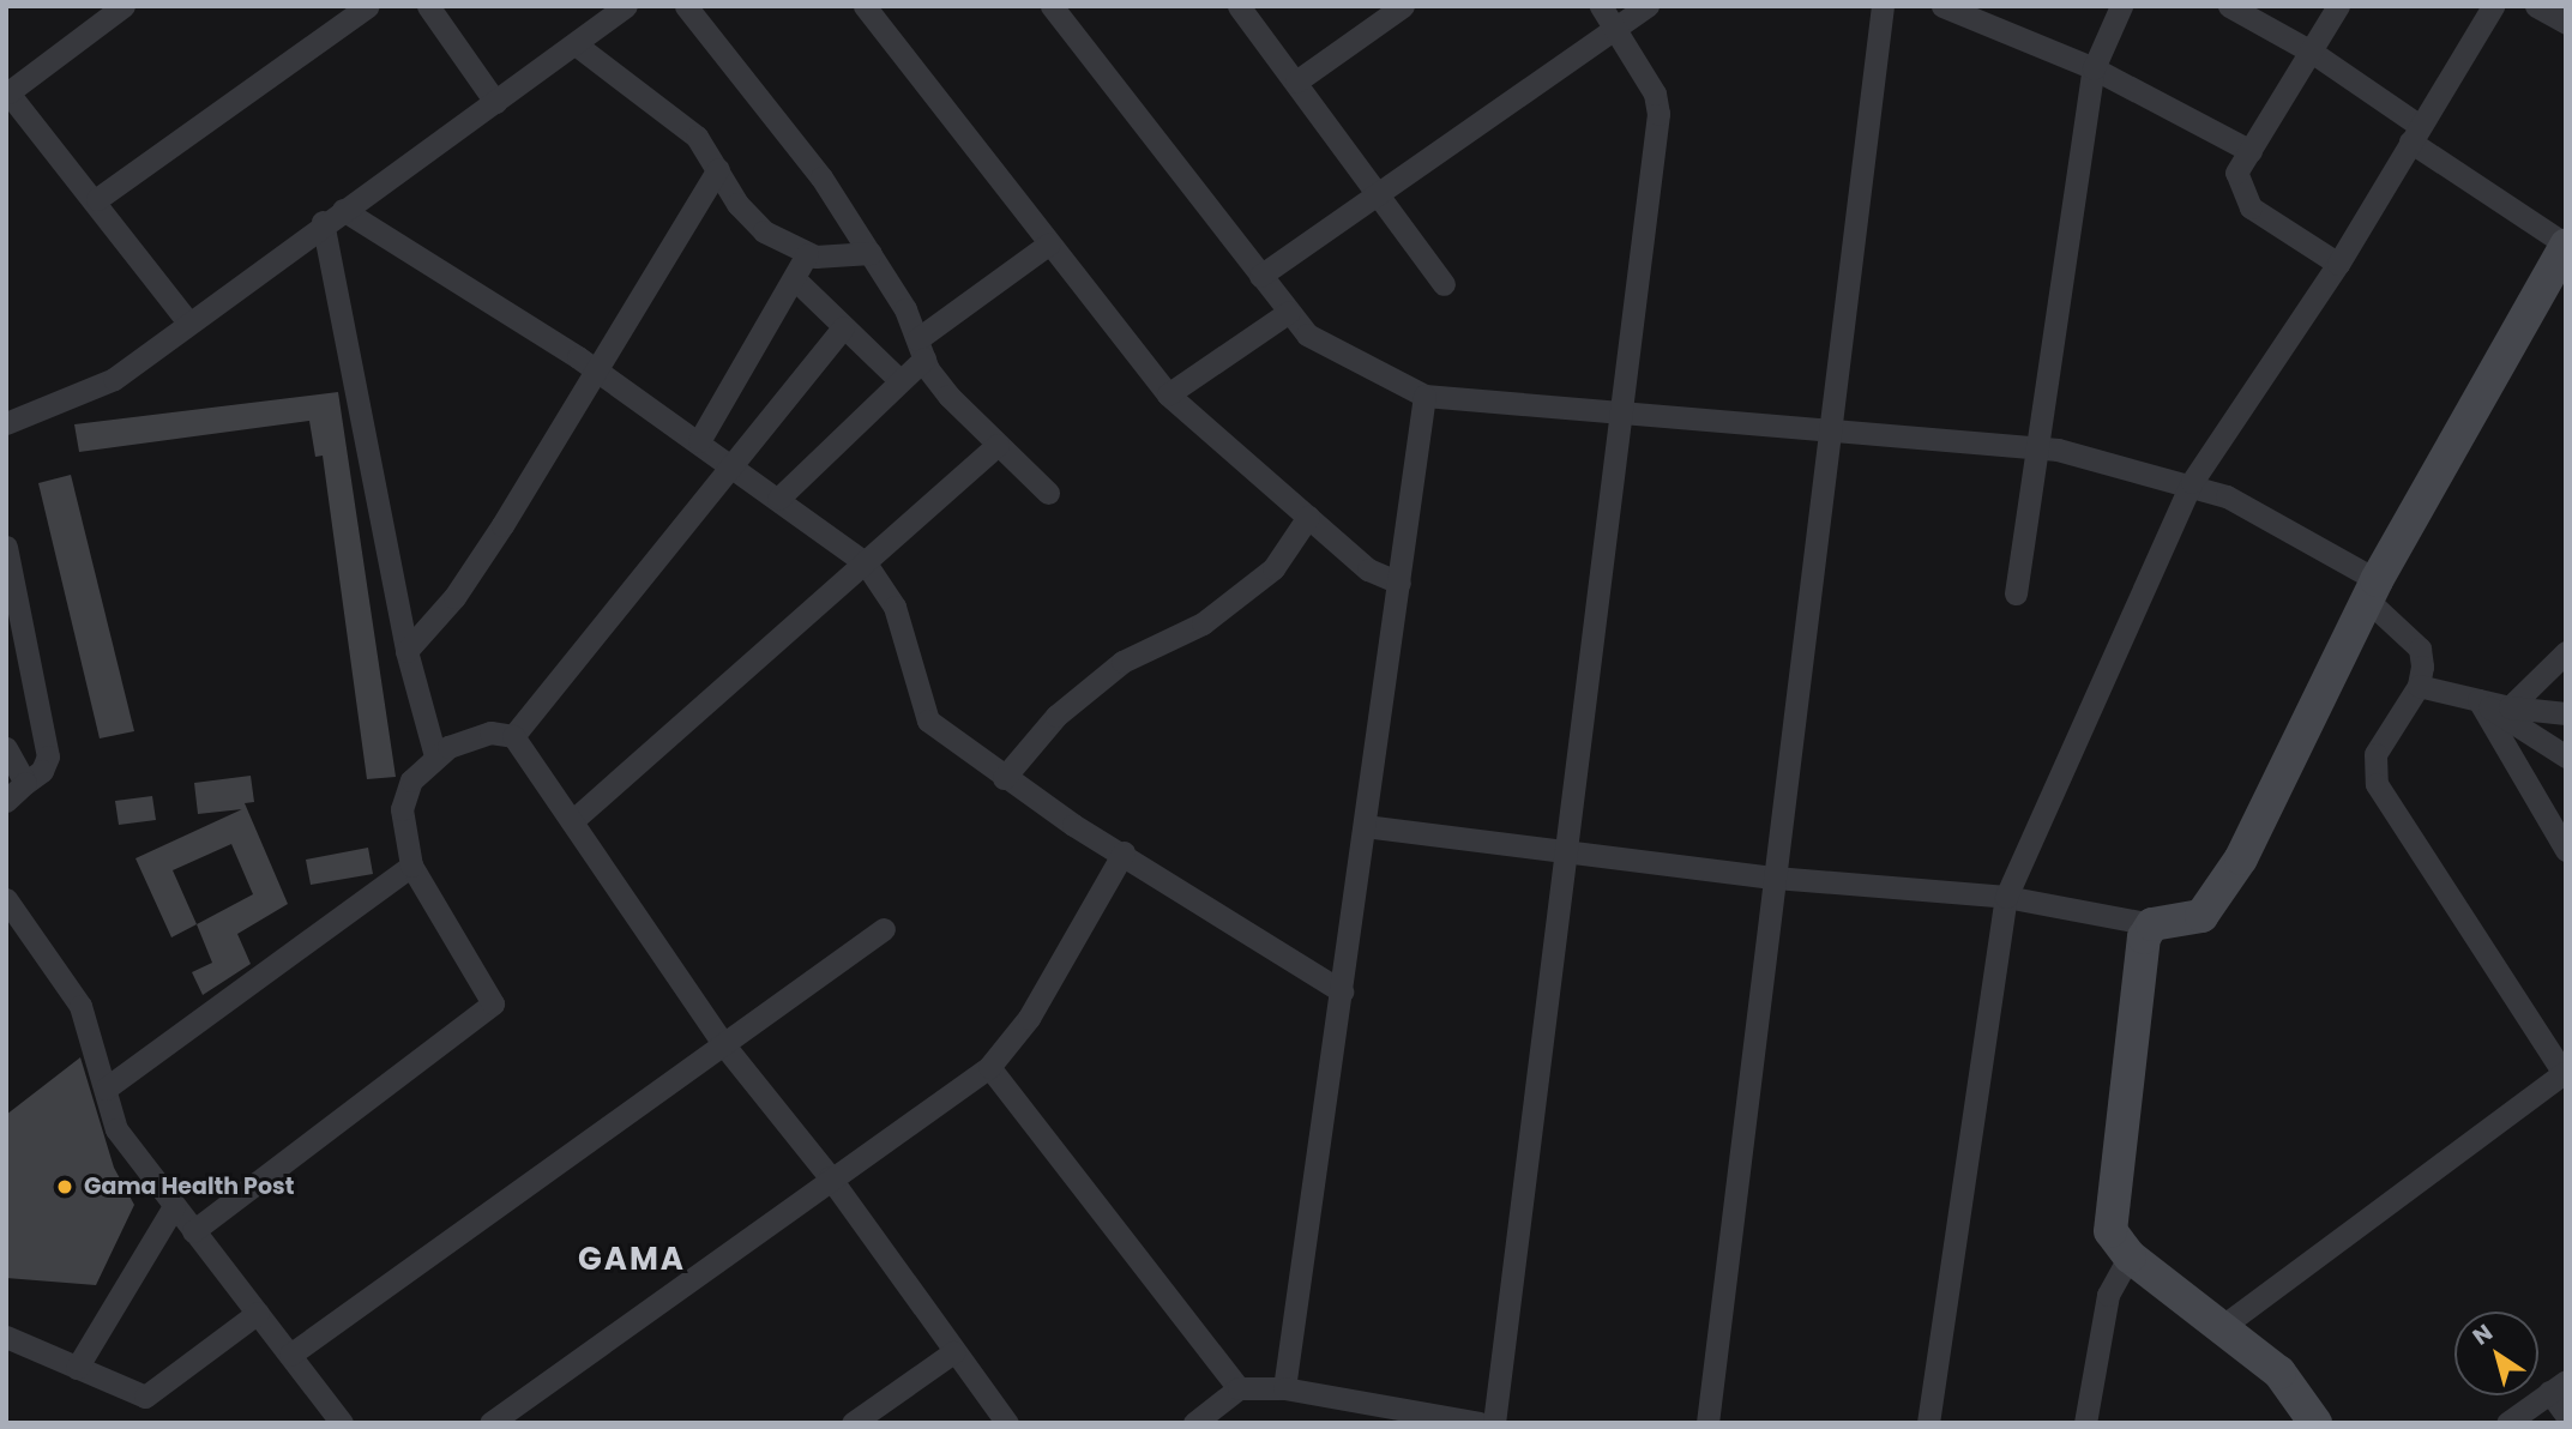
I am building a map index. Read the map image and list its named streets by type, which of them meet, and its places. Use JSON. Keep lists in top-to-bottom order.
{
  "districts": ["GAMA"],
  "places": ["Gama Health Post"],
  "north": "top left"
}
